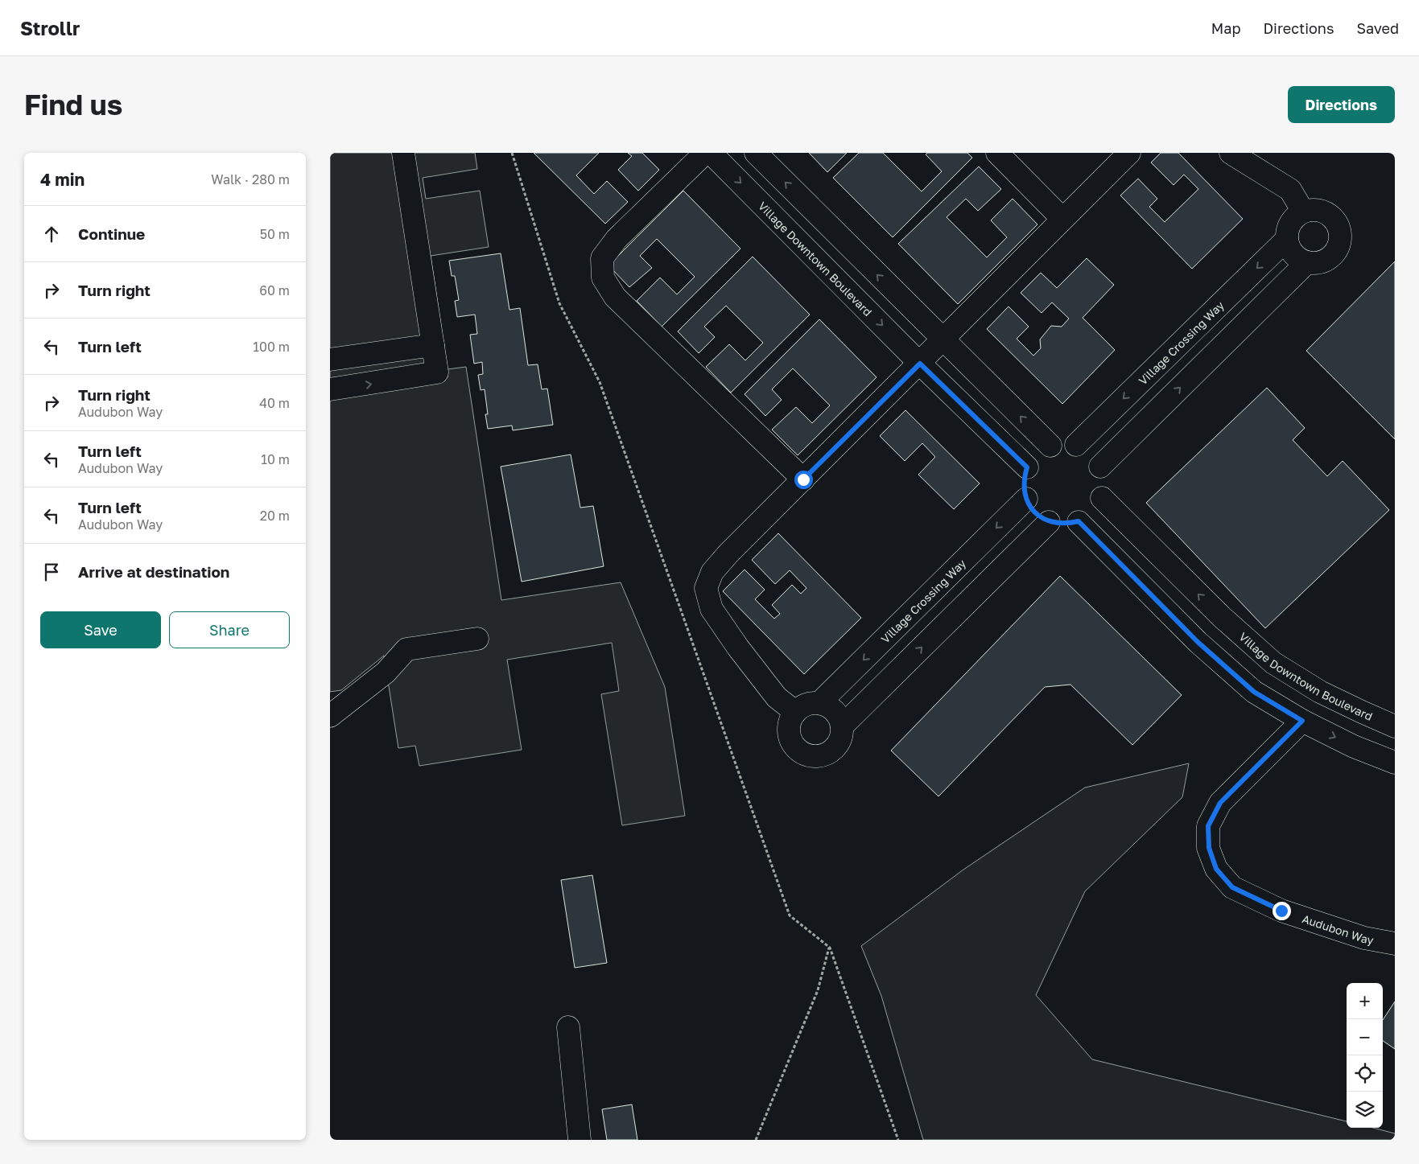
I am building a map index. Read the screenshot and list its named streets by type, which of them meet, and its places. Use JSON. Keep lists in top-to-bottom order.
{
  "streets": {
    "street": ["Village Downtown Boulevard", "Village Crossing Way", "Audubon Way"]
  },
  "crossings": [
    ["Village Downtown Boulevard", "Village Crossing Way"]
  ],
  "page": {
    "header": "Strollr",
    "nav": ["Map", "Directions", "Saved"],
    "buttons": [
      "Directions",
      ["Save", "Share"]
    ],
    "title": "Find us",
    "heading": ["4 min", "Walk · 280 m"],
    "list": [
      ["Continue", "50 m"],
      ["Turn right", "60 m"],
      ["Turn left", "100 m"],
      ["Turn right", "Audubon Way", "40 m"],
      ["Turn left", "Audubon Way", "10 m"],
      ["Turn left", "Audubon Way", "20 m"],
      "Arrive at destination"
    ],
    "map_buttons": ["+", "−"]
  }
}
